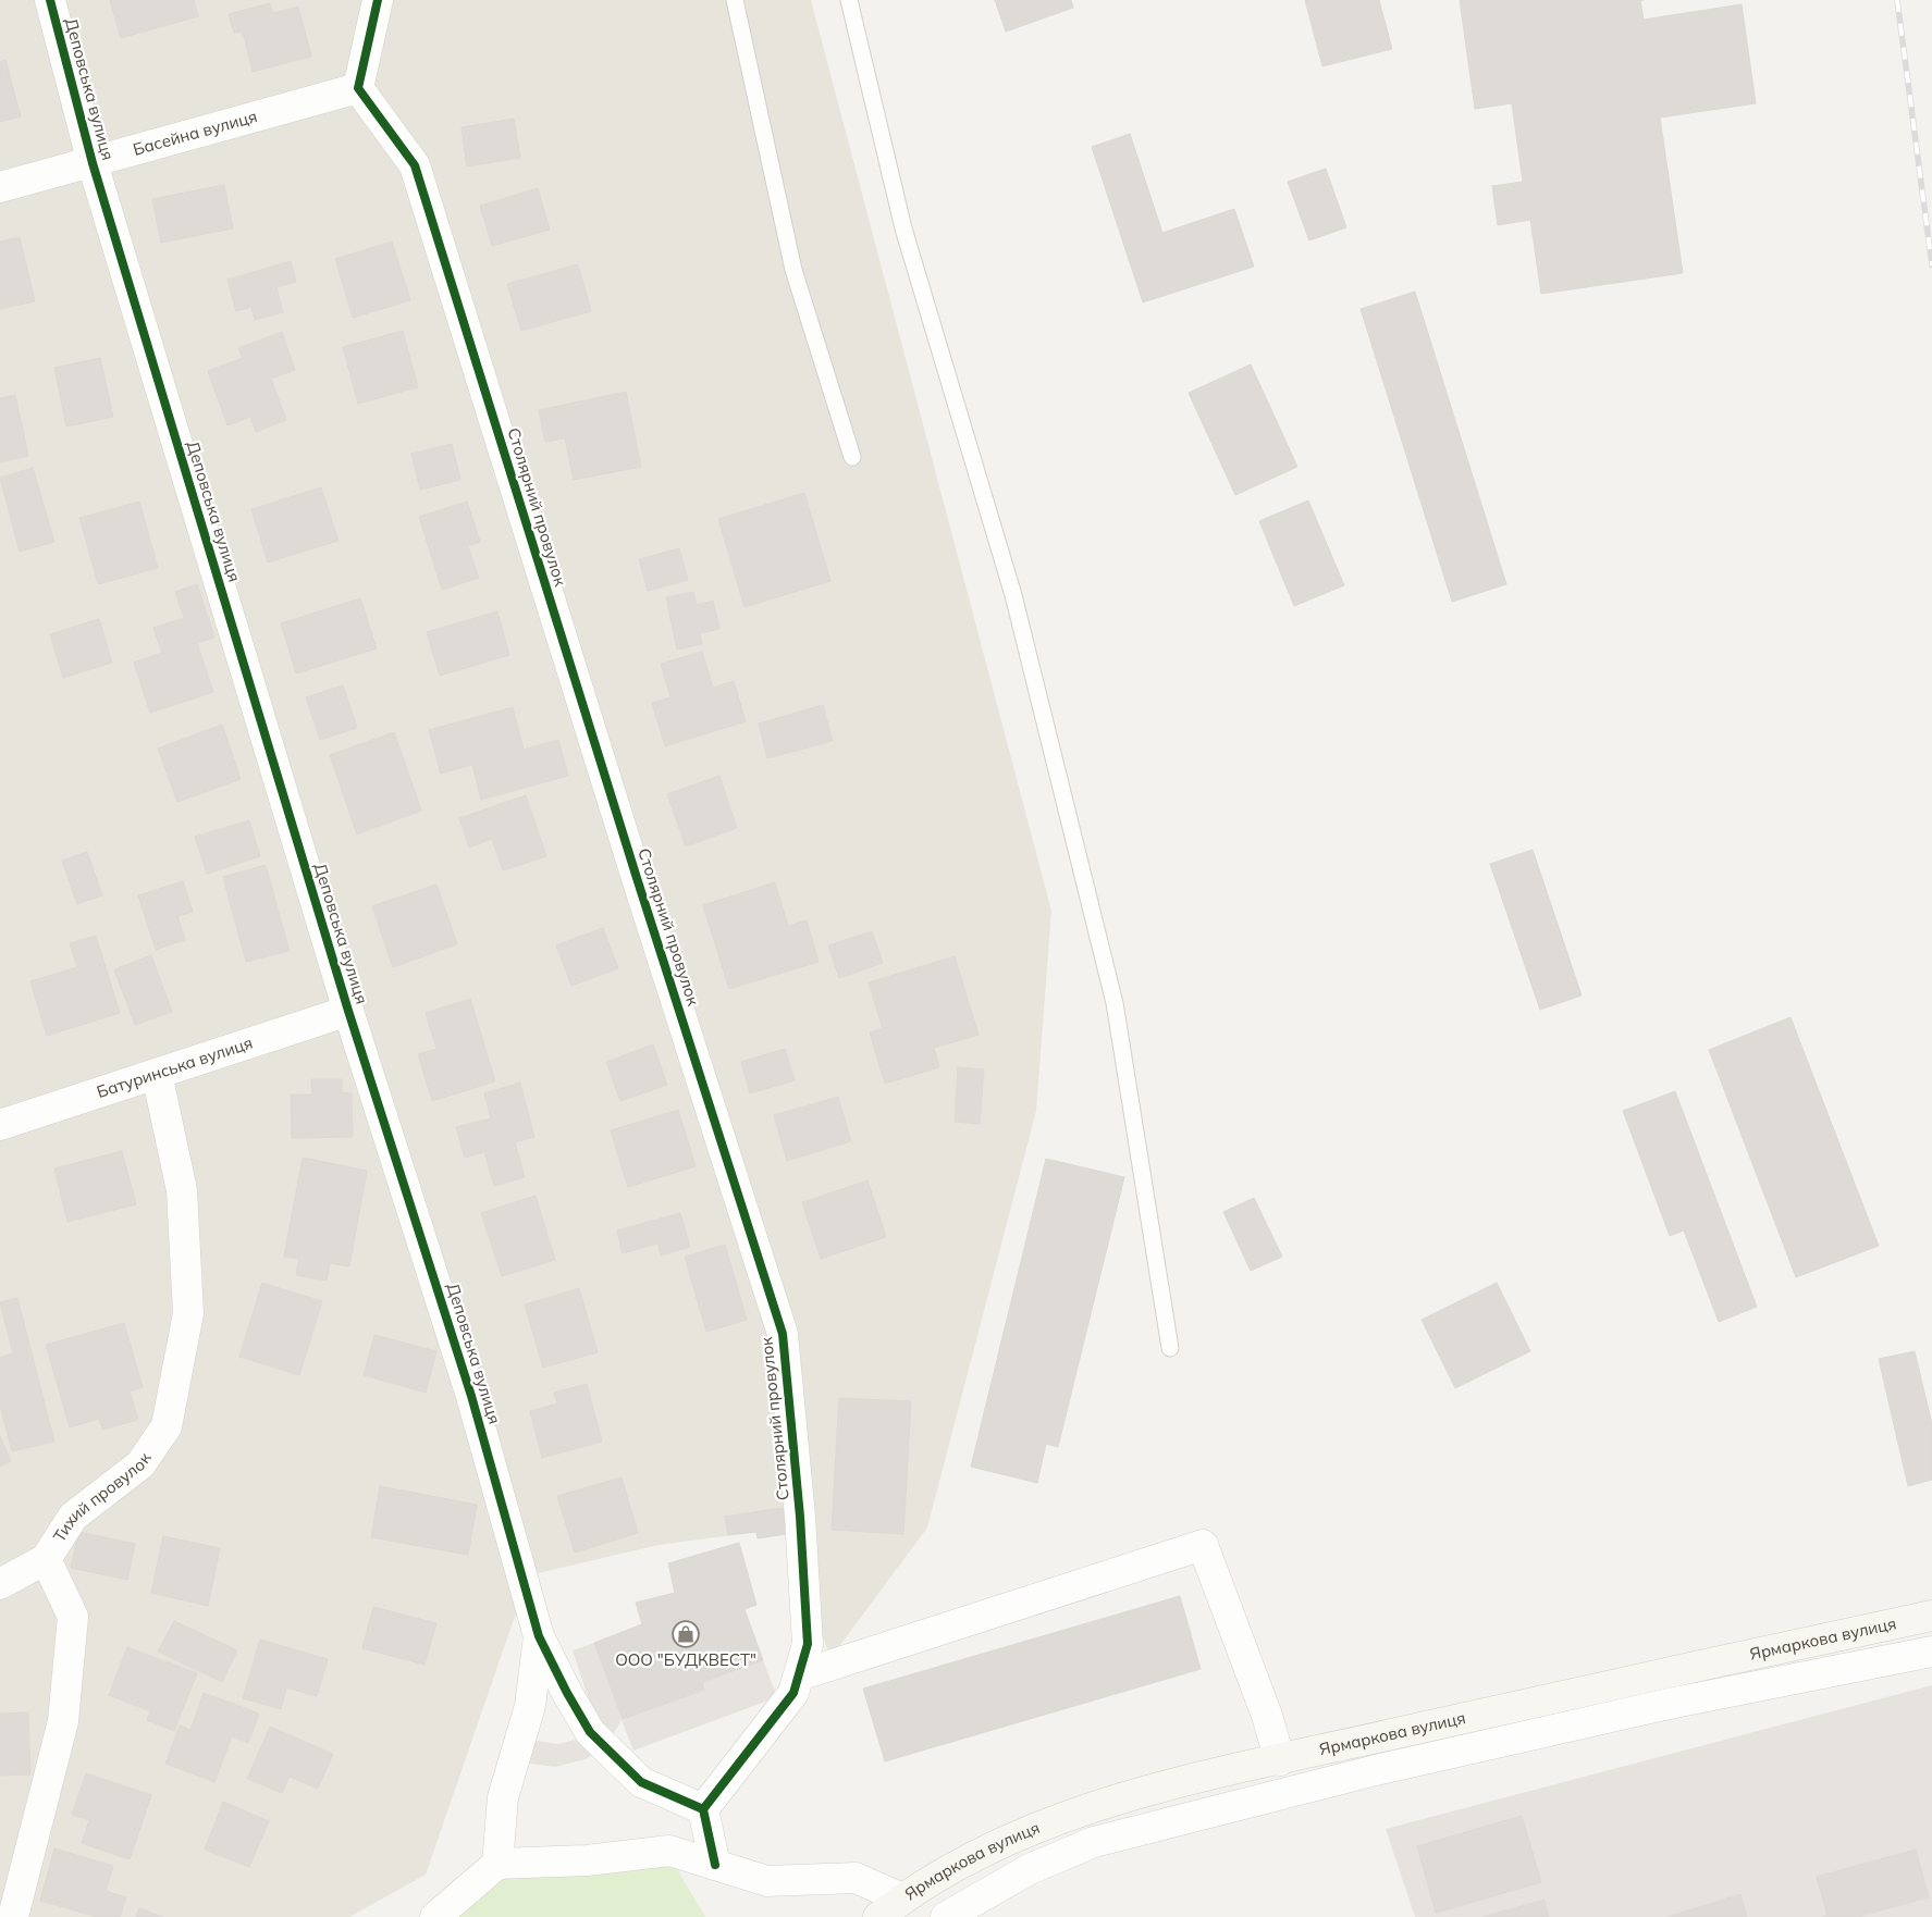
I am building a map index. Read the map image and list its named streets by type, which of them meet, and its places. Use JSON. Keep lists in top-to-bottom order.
{
  "streets": {
    "main road": ["Ярмаркова вулиця"],
    "street": [
      "Деповська вулиця",
      "Басейна вулиця",
      "Столярний провулок",
      "Батуринська вулиця",
      "Тихий провулок"
    ]
  },
  "crossings": [
    ["Деповська вулиця", "Басейна вулиця"],
    ["Деповська вулиця", "Столярний провулок"],
    ["Деповська вулиця", "Батуринська вулиця"],
    ["Басейна вулиця", "Столярний провулок"],
    ["Батуринська вулиця", "Тихий провулок"]
  ],
  "places": {
    "shop": ["ООО \"БУДКВЕСТ\""]
  }
}
